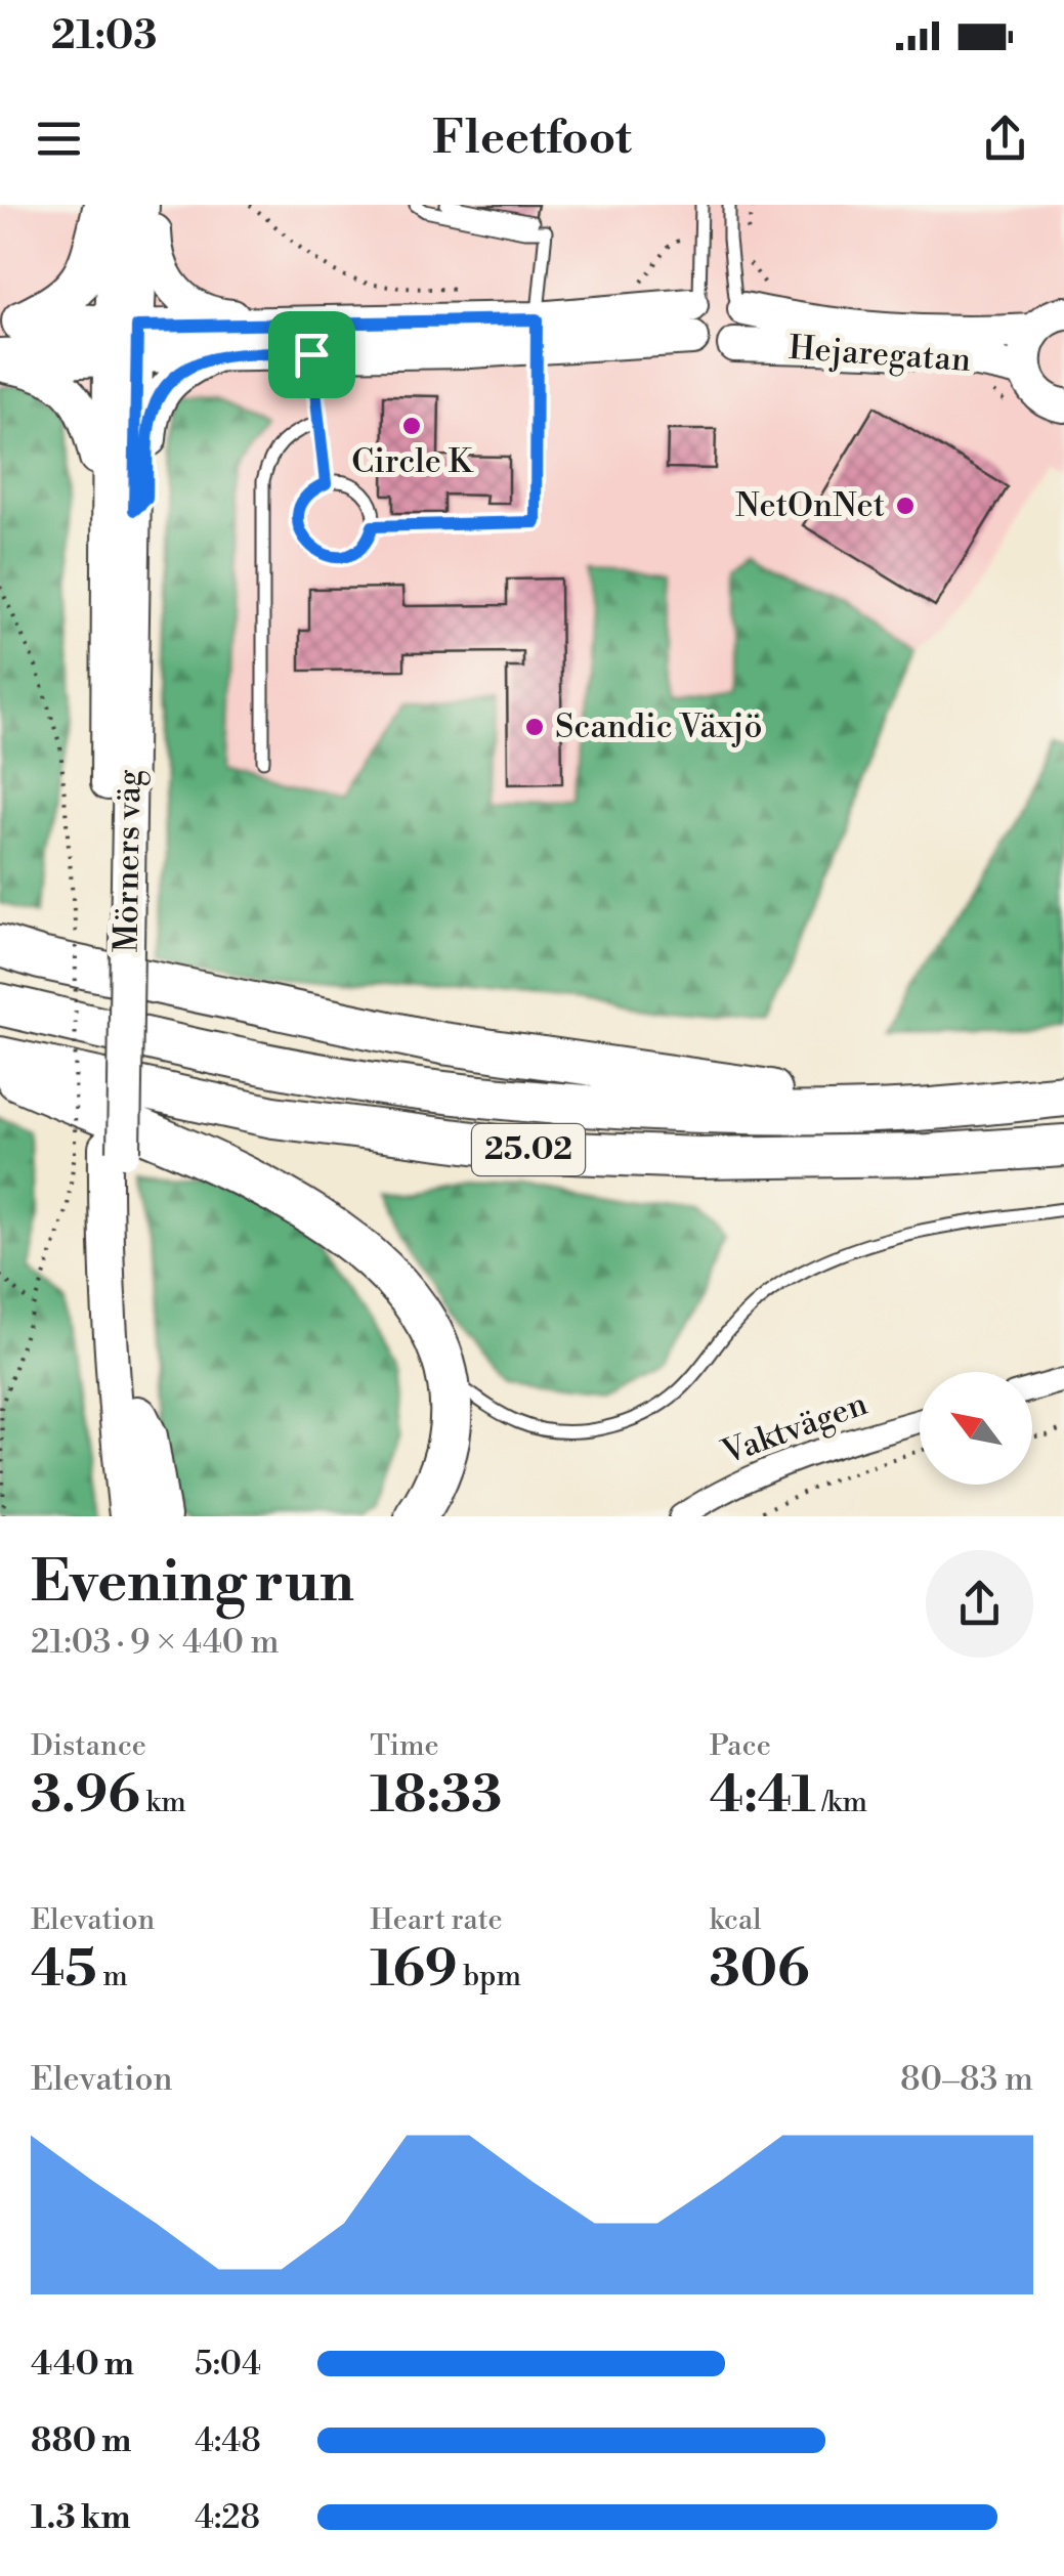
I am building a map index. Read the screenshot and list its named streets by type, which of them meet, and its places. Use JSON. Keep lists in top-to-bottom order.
{
  "streets": {
    "highway": ["25.02"],
    "main road": ["Hejaregatan", "Mörners väg"],
    "street": ["Vaktvägen"]
  },
  "places": ["Circle K", "NetOnNet", "Scandic Växjö"],
  "north": "top left",
  "page": {
    "status": "21:03",
    "header": "Fleetfoot",
    "heading": ["Evening run", "21:03 · 9 × 440 m"],
    "stats": [
      ["Distance", "3.96 km"],
      ["Time", "18:33"],
      ["Pace", "4:41 /km"],
      ["Elevation", "45 m"],
      ["Heart rate", "169 bpm"],
      ["kcal", "306"]
    ],
    "chart": ["Elevation", "80–83 m"],
    "list": [
      {
        "name": "440 m",
        "note": "5:04"
      },
      {
        "name": "880 m",
        "note": "4:48"
      },
      {
        "name": "1.3 km",
        "note": "4:28"
      }
    ]
  }
}
